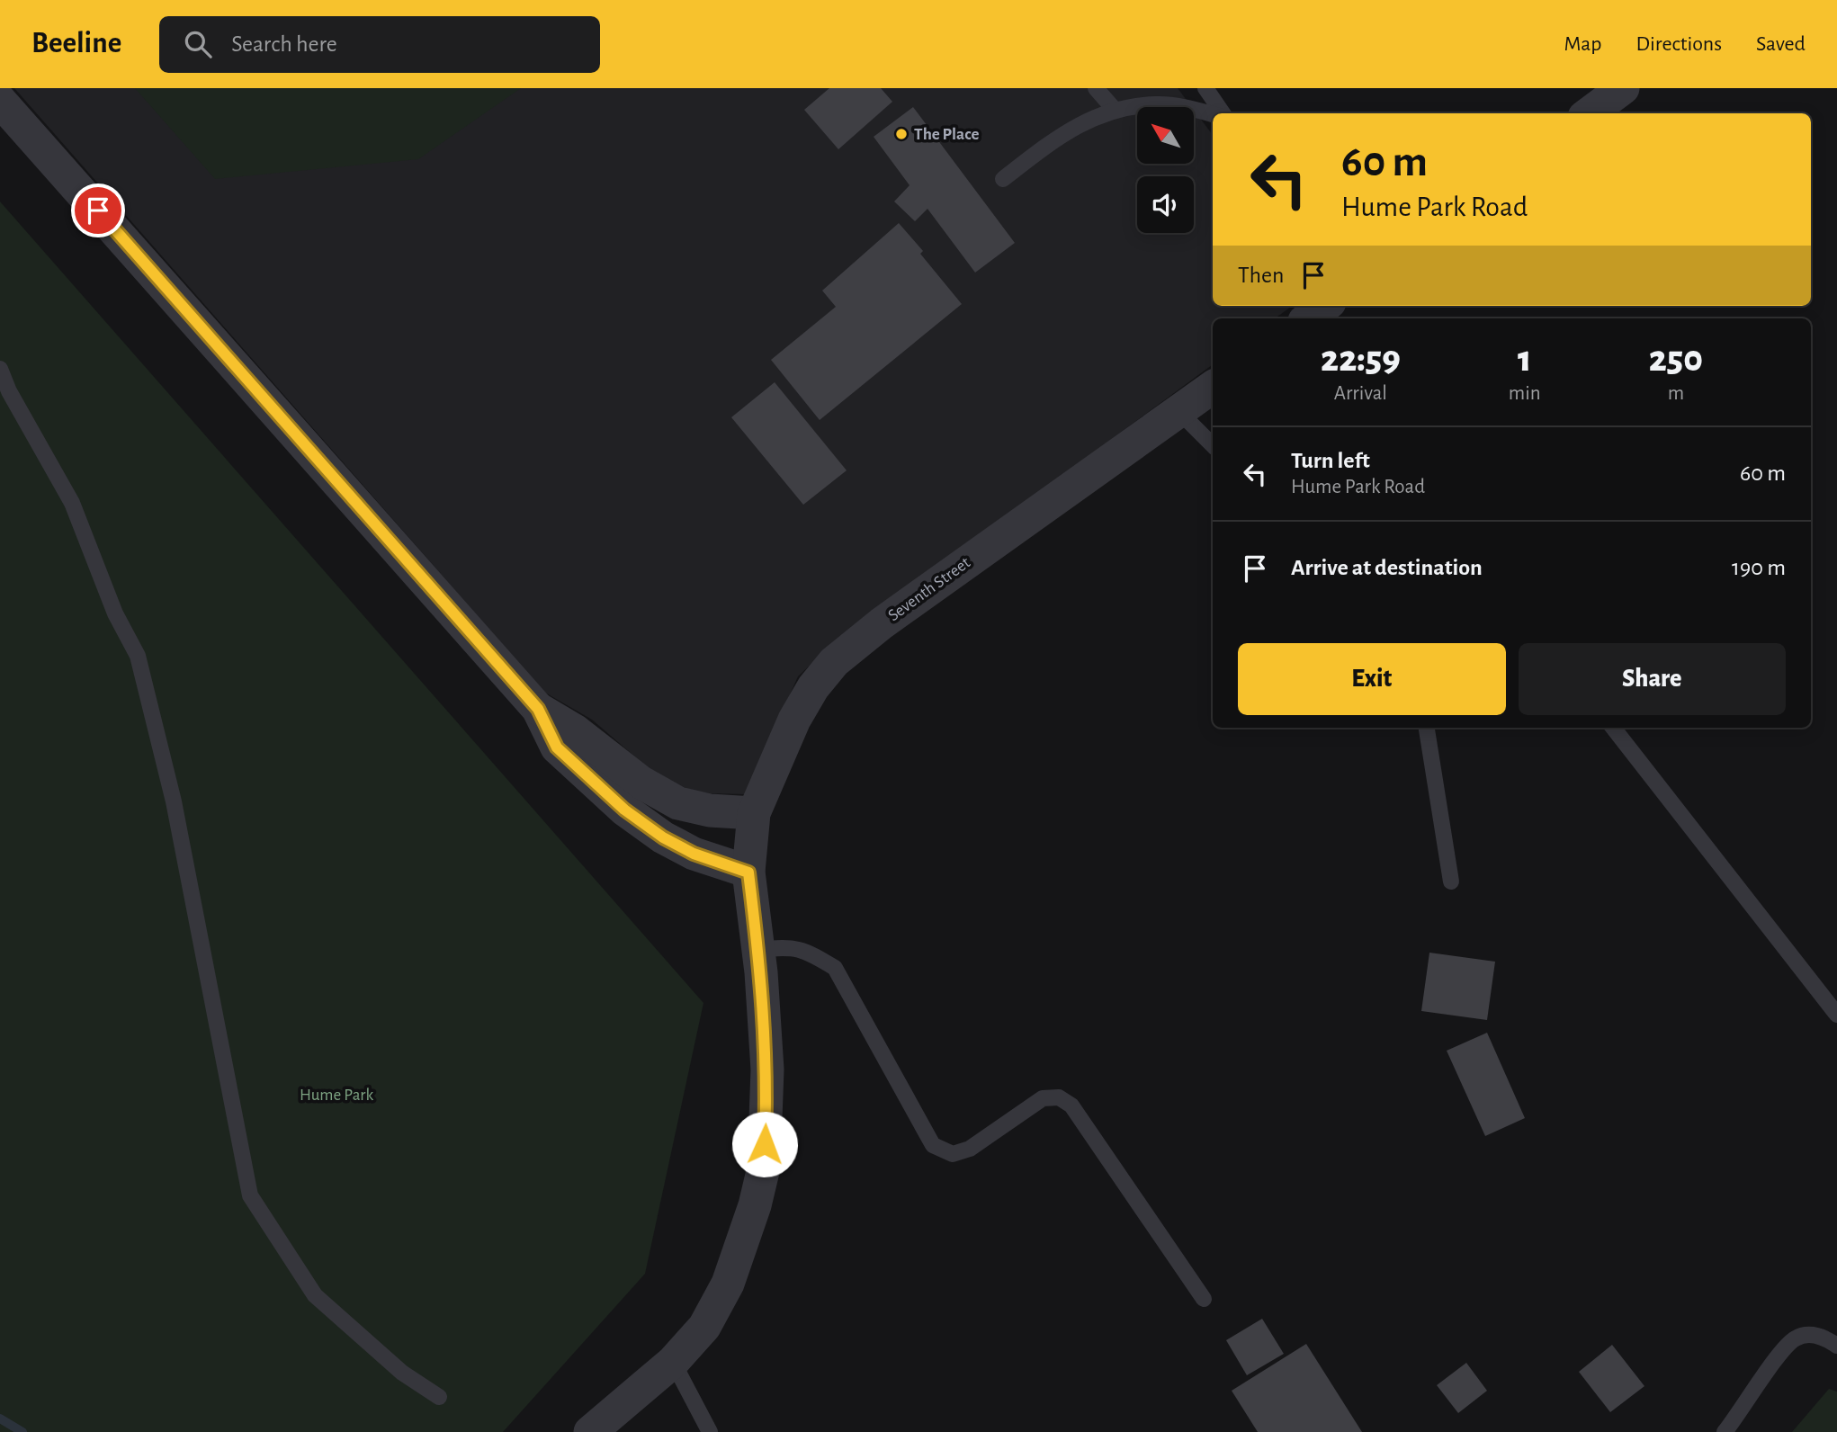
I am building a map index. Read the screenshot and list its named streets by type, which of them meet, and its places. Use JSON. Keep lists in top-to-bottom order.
{
  "streets": {
    "street": ["Seventh Street"]
  },
  "parks": ["Hume Park"],
  "places": ["The Place"],
  "north": "top left",
  "page": {
    "header": "Beeline",
    "search": "Search here",
    "nav": ["Map", "Directions", "Saved"],
    "turn": ["60 m", "Hume Park Road"],
    "then": "Then",
    "eta": [
      "22:59",
      "Arrival",
      "1",
      "min",
      "250",
      "m"
    ],
    "list": [
      {
        "name": "Turn left",
        "note": "Hume Park Road",
        "value": "60 m"
      },
      {
        "name": "Arrive at destination",
        "value": "190 m"
      }
    ],
    "buttons": ["Exit", "Share"]
  }
}
